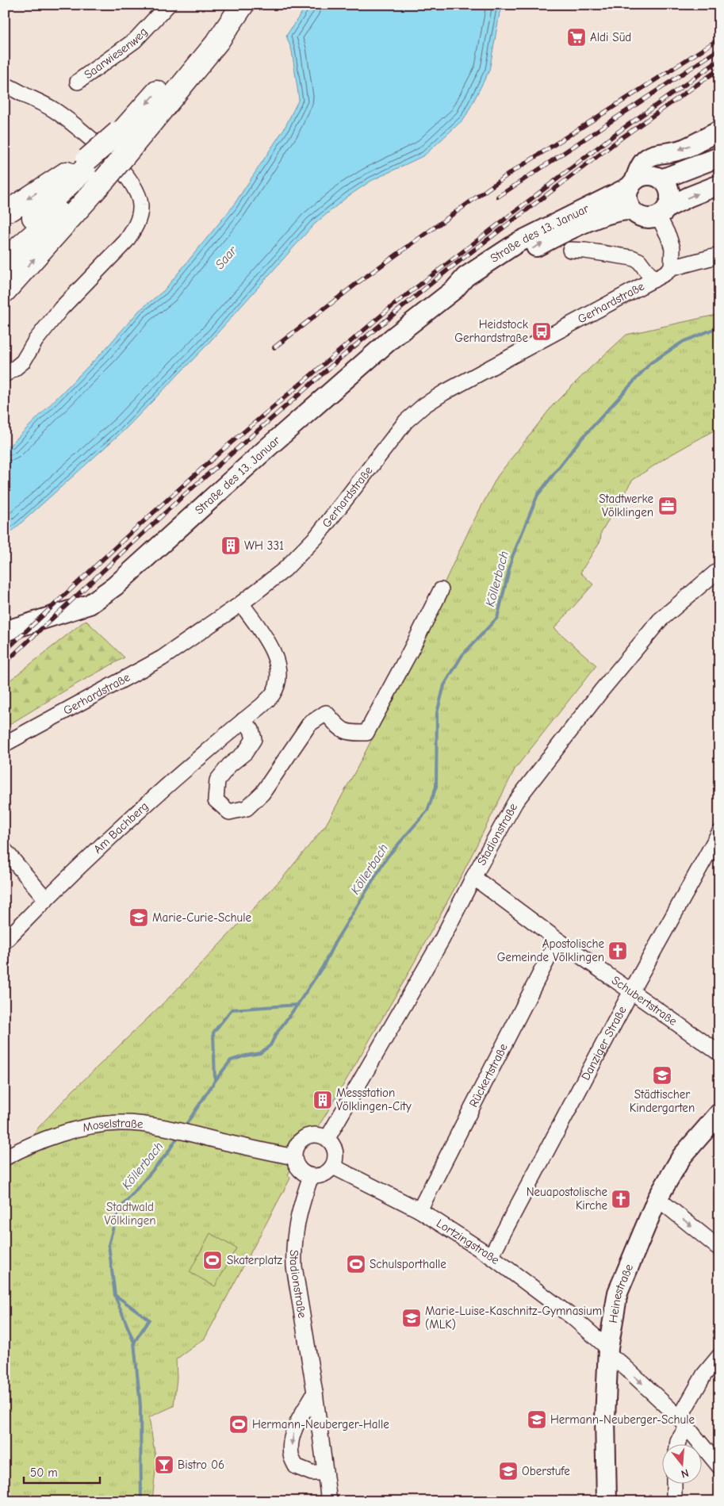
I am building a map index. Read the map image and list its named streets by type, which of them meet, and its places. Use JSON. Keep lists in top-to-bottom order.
{
  "streets": {
    "main road": ["Straße des 13. Januar", "Heinestraße"],
    "street": [
      "Saarwiesenweg",
      "Gerhardstraße",
      "Am Bachberg",
      "Stadionstraße",
      "Schubertstraße",
      "Danziger Straße",
      "Rückertstraße",
      "Moselstraße",
      "Lortzingstraße"
    ]
  },
  "crossings": [
    ["Gerhardstraße", "Am Bachberg"],
    ["Stadionstraße", "Schubertstraße"],
    ["Stadionstraße", "Moselstraße"],
    ["Stadionstraße", "Lortzingstraße"],
    ["Schubertstraße", "Danziger Straße"],
    ["Schubertstraße", "Rückertstraße"],
    ["Danziger Straße", "Lortzingstraße"],
    ["Rückertstraße", "Lortzingstraße"],
    ["Moselstraße", "Lortzingstraße"],
    ["Lortzingstraße", "Heinestraße"]
  ],
  "water": ["Saar", "Köllerbach"],
  "parks": ["Stadtwald Völklingen"],
  "places": {
    "supermarket": ["Aldi Süd"],
    "bus stop": ["Heidstock Gerhardstraße"],
    "office": ["Stadtwerke Völklingen"],
    "building": ["WH 331", "Messstation Völklingen-City"],
    "school or university": [
      "Marie-Curie-Schule",
      "Städtischer Kindergarten",
      "Marie-Luise-Kaschnitz-Gymnasium (MLK)",
      "Hermann-Neuberger-Schule",
      "Oberstufe"
    ],
    "church": ["Apostolische Gemeinde Völklingen", "Neuapostolische Kirche"],
    "sports": ["Skaterplatz", "Schulsporthalle", "Hermann-Neuberger-Halle"],
    "bar": ["Bistro 06"]
  },
  "scale_bar": "50 m",
  "north": "bottom"
}
